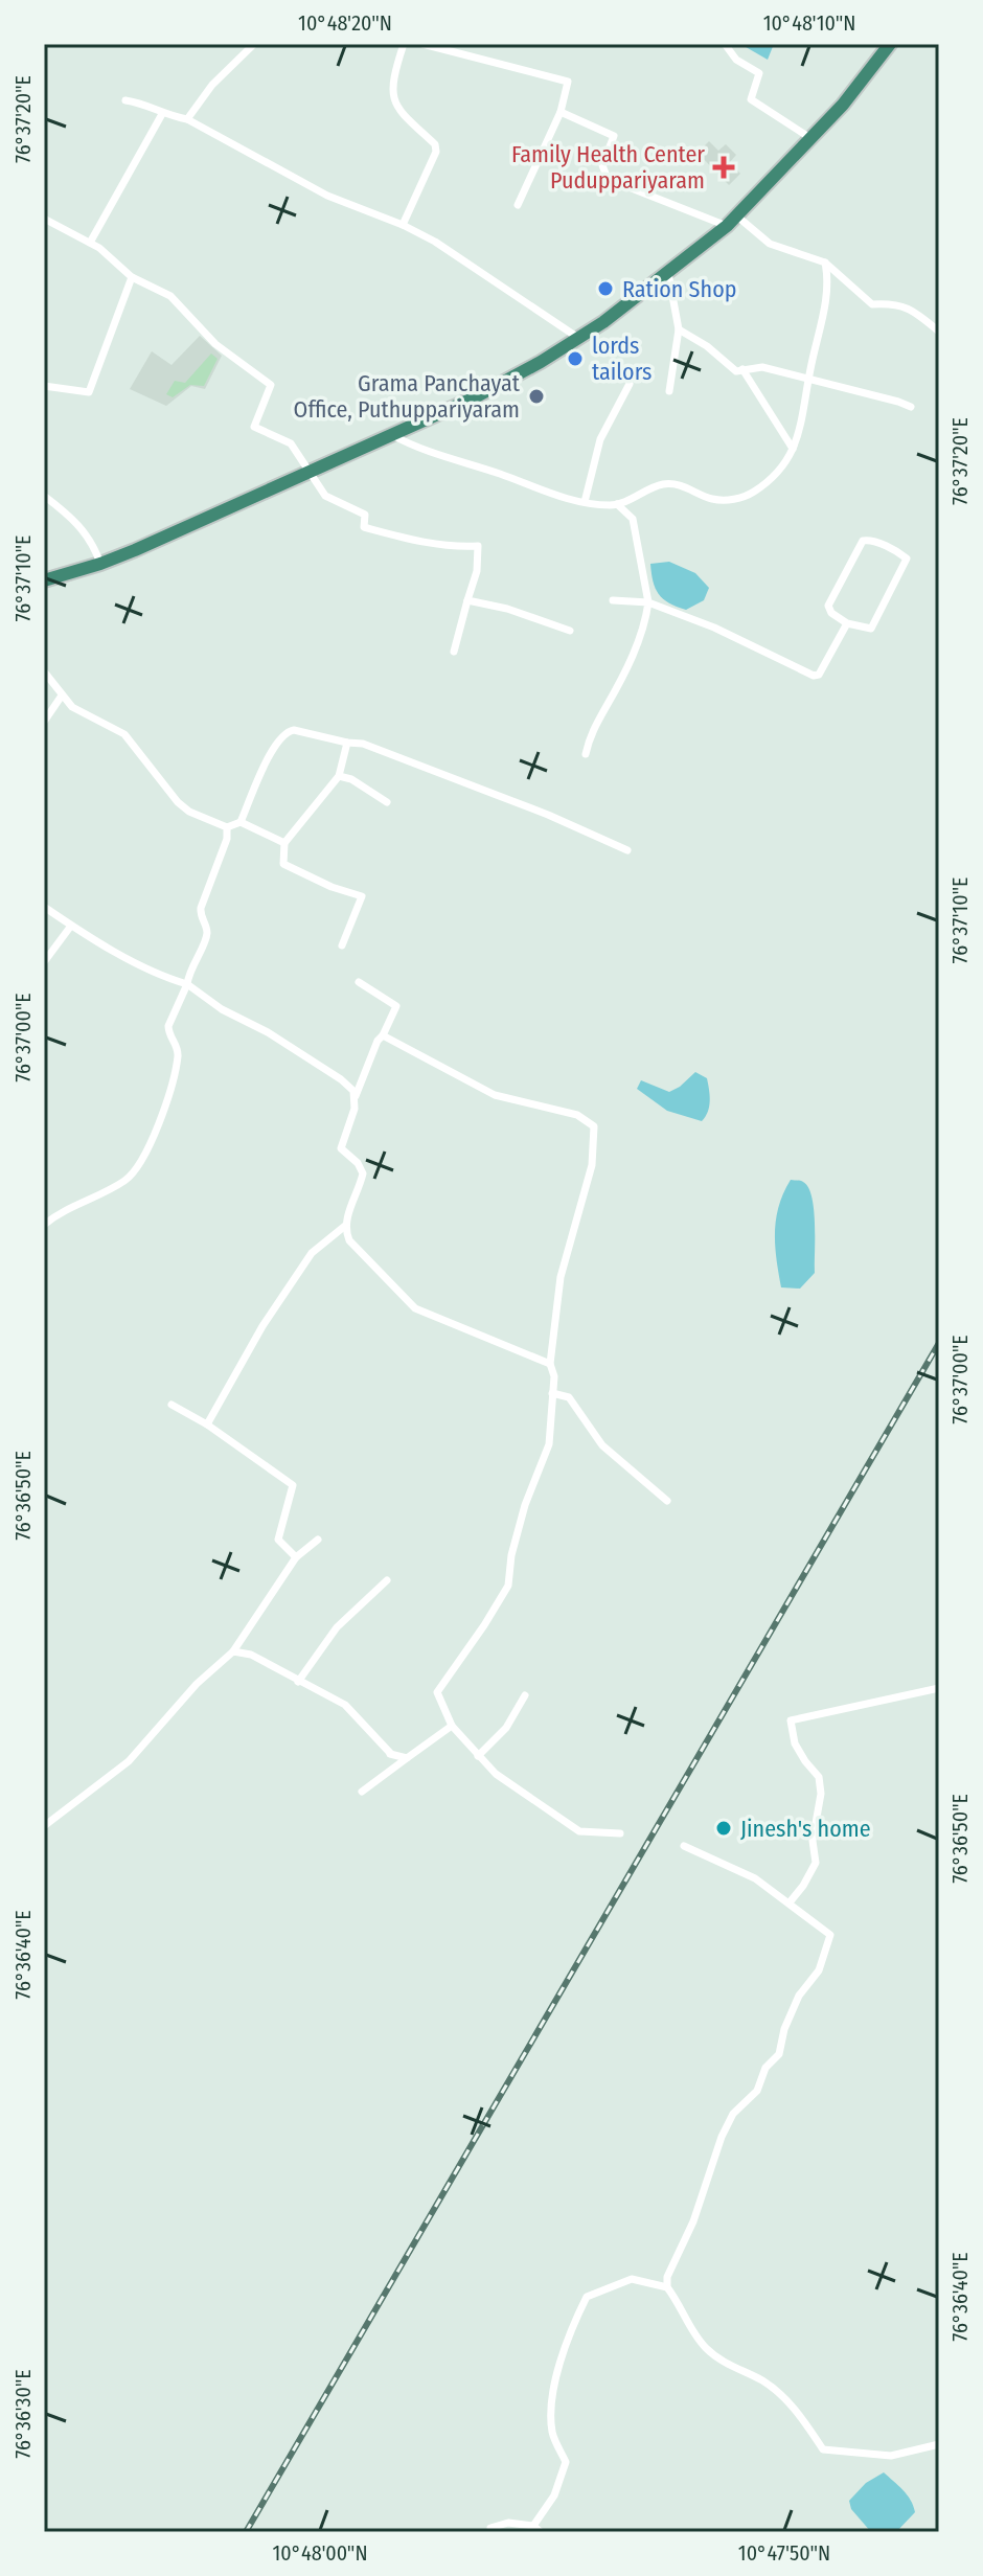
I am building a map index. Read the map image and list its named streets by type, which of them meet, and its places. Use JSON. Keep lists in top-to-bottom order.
{
  "places": {
    "health": ["Family Health Center Puduppariyaram"],
    "other": [
      "Ration Shop",
      "lords tailors",
      "Grama Panchayat Office, Puthuppariyaram",
      "Jinesh's home"
    ]
  },
  "coordinates": [
    "10°48'20\"N",
    "10°48'10\"N",
    "76°37'20\"E",
    "76°37'10\"E",
    "76°37'00\"E",
    "76°36'50\"E",
    "76°36'40\"E",
    "76°36'30\"E",
    "10°48'00\"N",
    "10°47'50\"N"
  ]
}
